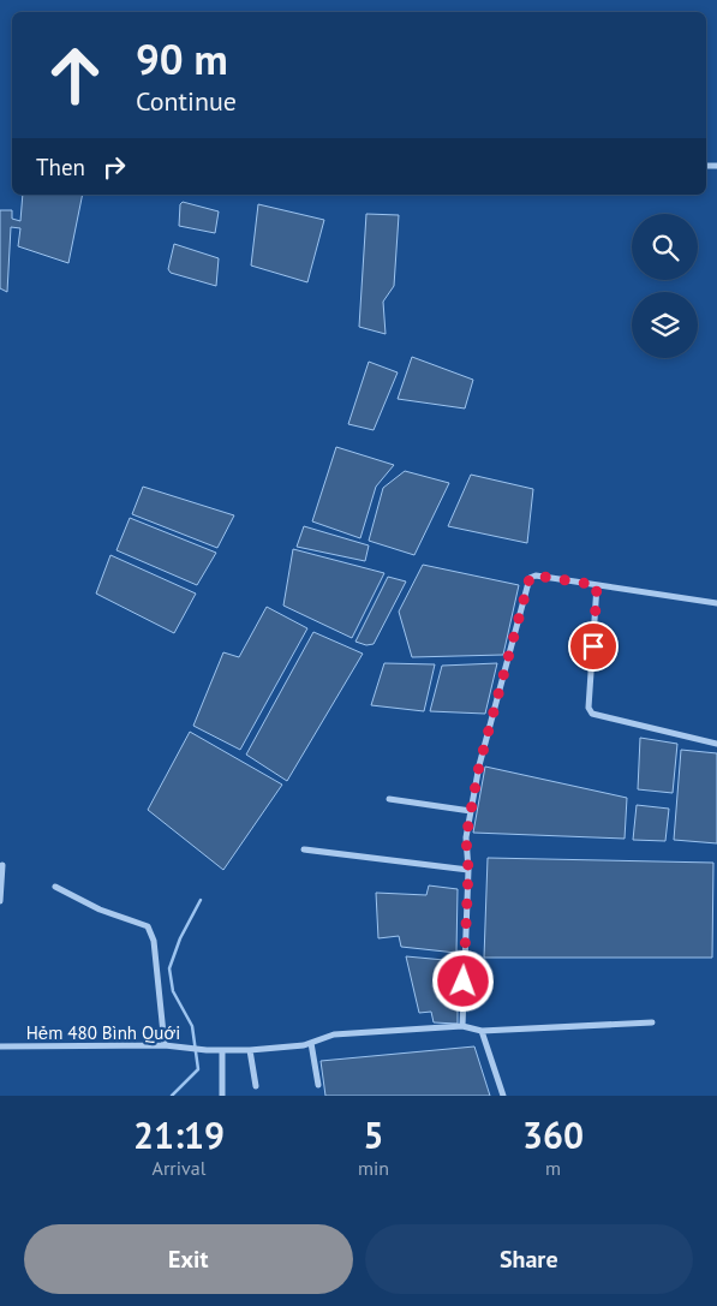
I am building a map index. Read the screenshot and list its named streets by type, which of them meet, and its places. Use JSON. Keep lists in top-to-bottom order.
{
  "streets": {
    "street": ["Hẻm 480 Bình Quới"]
  },
  "page": {
    "turn": ["90 m", "Continue"],
    "then": "Then",
    "eta": [
      "21:19",
      "Arrival",
      "5",
      "min",
      "360",
      "m"
    ],
    "buttons": ["Exit", "Share"]
  }
}
